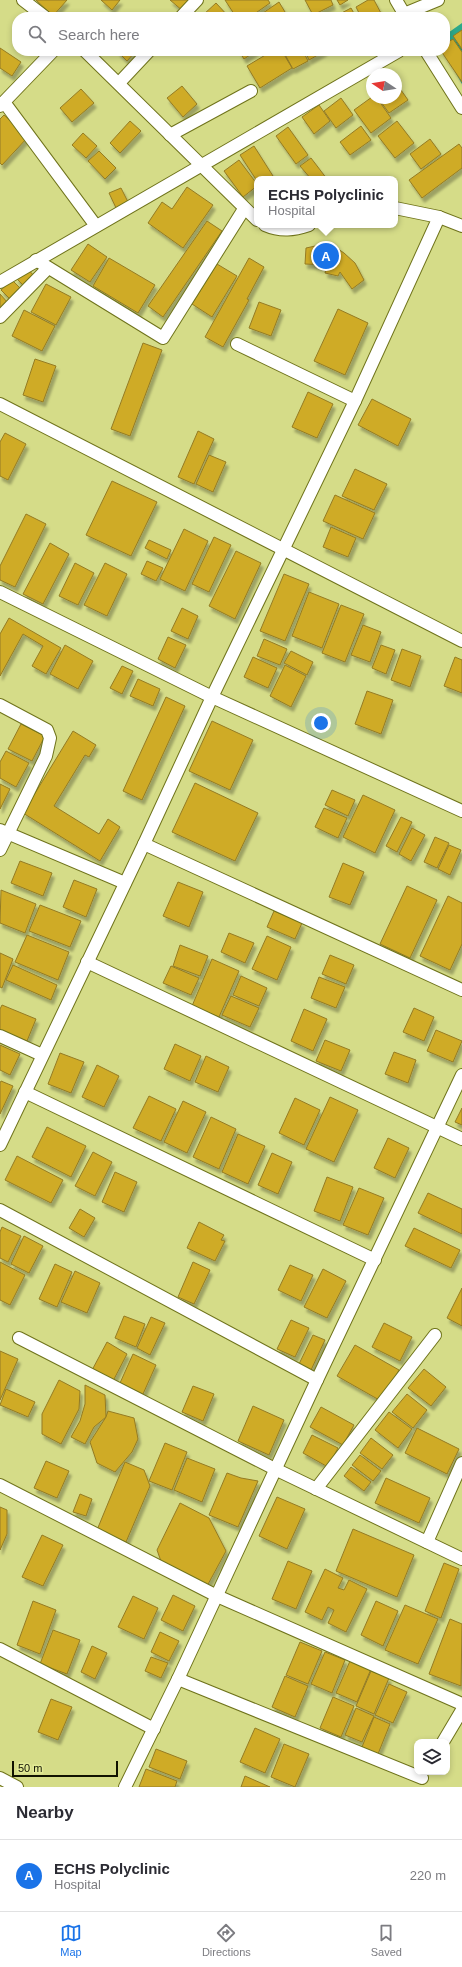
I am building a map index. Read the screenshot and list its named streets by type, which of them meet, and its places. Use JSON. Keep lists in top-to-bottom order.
{
  "scale_bar": "50 m",
  "north": "left",
  "page": {
    "search": "Search here",
    "popup": ["ECHS Polyclinic", "Hospital"],
    "pins": "A",
    "scale": "50 m",
    "heading": "Nearby",
    "list": [
      {
        "mark": "A",
        "name": "ECHS Polyclinic",
        "note": "Hospital",
        "value": "220 m"
      }
    ],
    "nav": ["Map", "Directions", "Saved"]
  }
}
